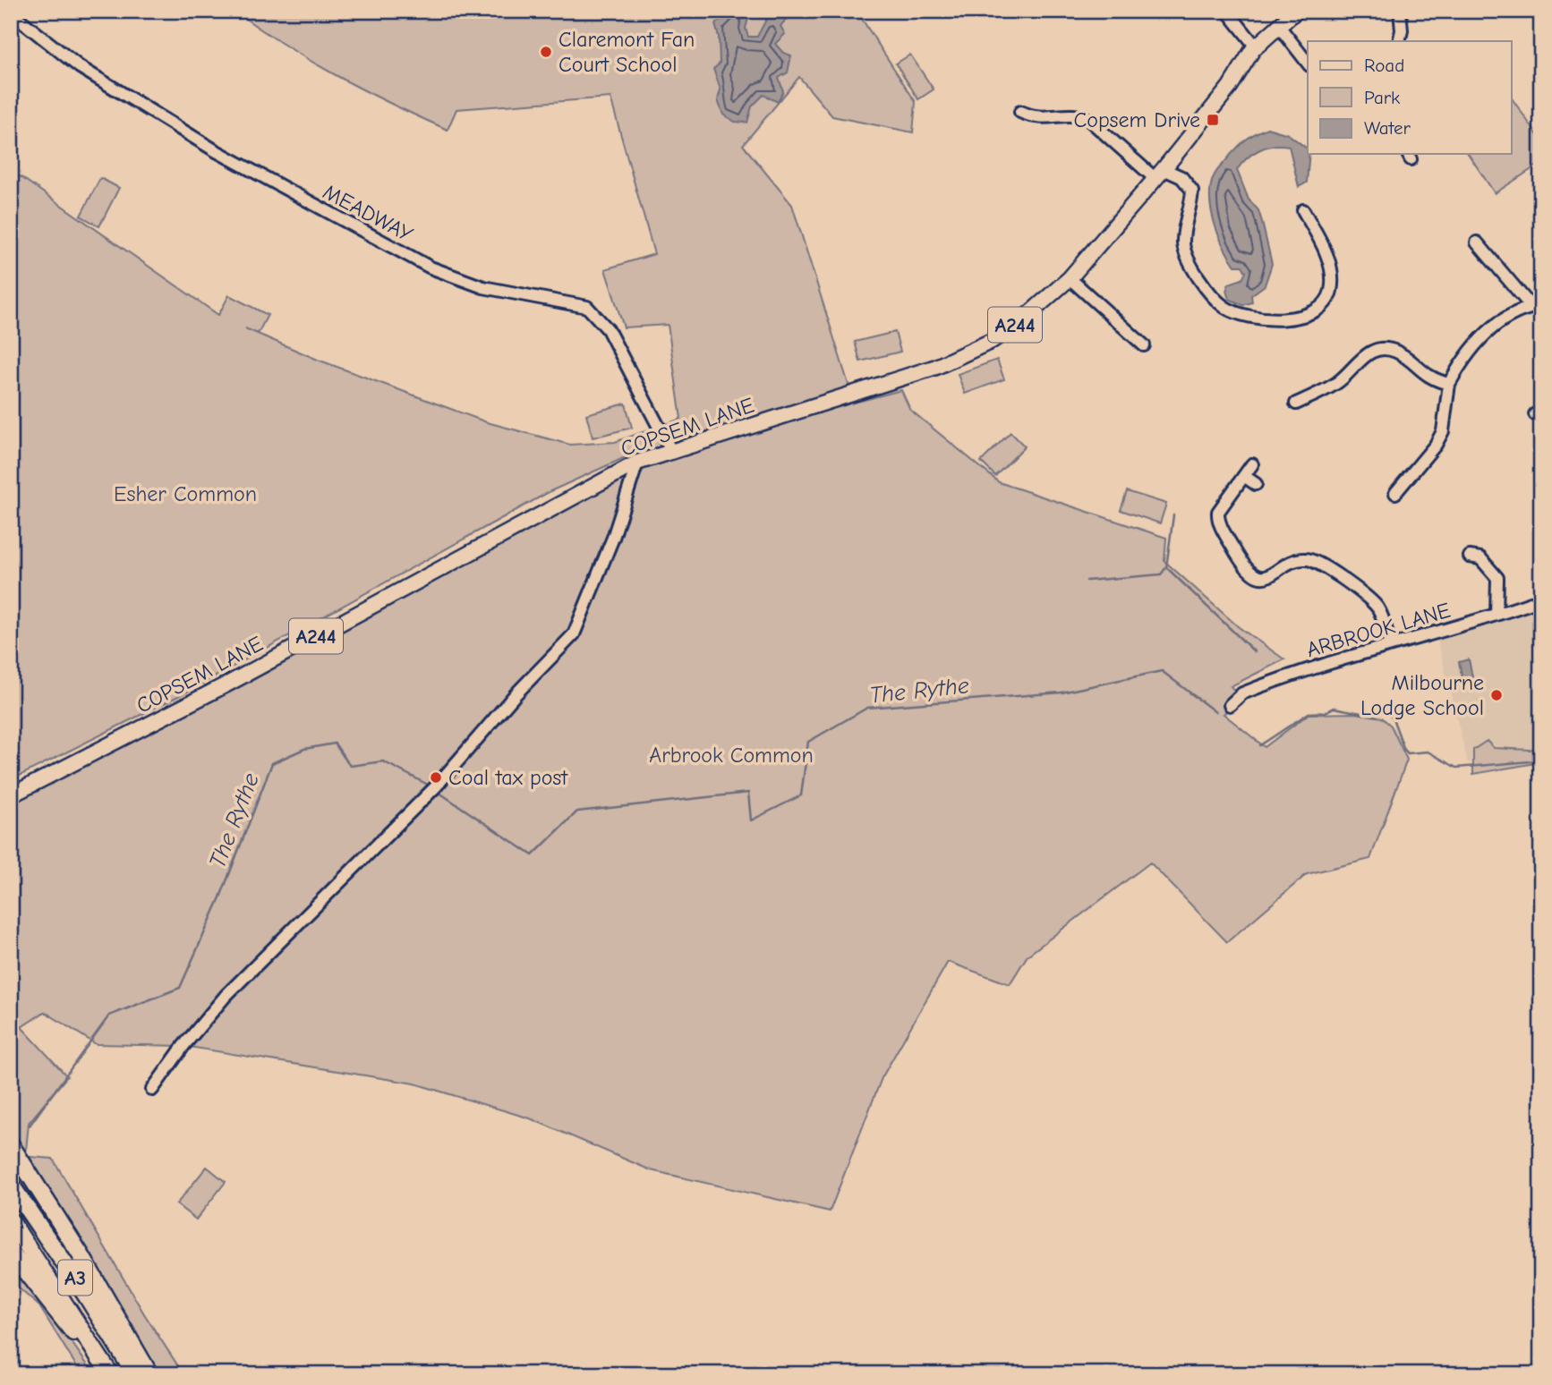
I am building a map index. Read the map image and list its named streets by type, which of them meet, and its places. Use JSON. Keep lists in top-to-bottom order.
{
  "streets": {
    "highway": ["A3"],
    "main road": ["A244", "COPSEM LANE"],
    "street": ["MEADWAY", "ARBROOK LANE"]
  },
  "crossings": [
    ["MEADWAY", "COPSEM LANE"]
  ],
  "water": ["The Rythe"],
  "parks": ["Esher Common", "Arbrook Common"],
  "places": {
    "other": ["Claremont Fan Court School", "Milbourne Lodge School", "Coal tax post"],
    "transit": ["Copsem Drive"]
  },
  "legend": ["Road", "Park", "Water"]
}
